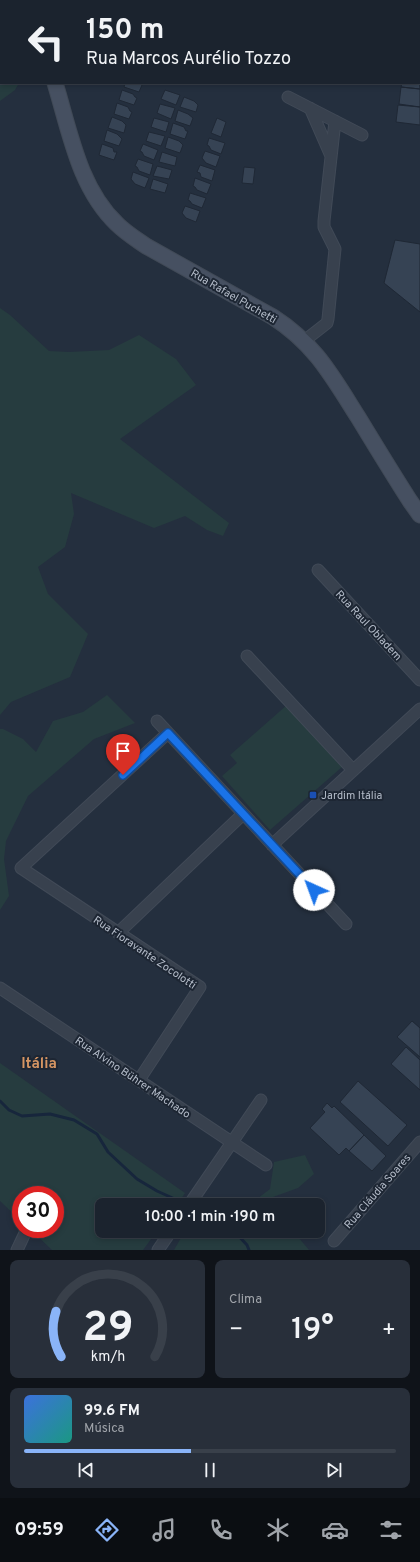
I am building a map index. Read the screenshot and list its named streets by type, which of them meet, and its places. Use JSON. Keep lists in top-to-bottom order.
{
  "streets": {
    "street": [
      "Rua Rafael Puchetti",
      "Rua Raul Obladem",
      "Rua Fioravante Zocolotti",
      "Rua Alvino Bührer Machado",
      "Rua Cláudia Soares"
    ]
  },
  "crossings": [
    ["Rua Fioravante Zocolotti", "Rua Alvino Bührer Machado"]
  ],
  "districts": ["Itália"],
  "places": {
    "transit": ["Jardim Itália"]
  },
  "page": {
    "turn": ["150 m", "Rua Marcos Aurélio Tozzo"],
    "limit": "30",
    "trip": "10:00 · 1 min · 190 m",
    "tile": "Clima",
    "heat": ["−", "19°", "+"],
    "song": ["99.6 FM", "Música"],
    "tabs": "09:59",
    "gauge": ["29", "km/h"]
  }
}
